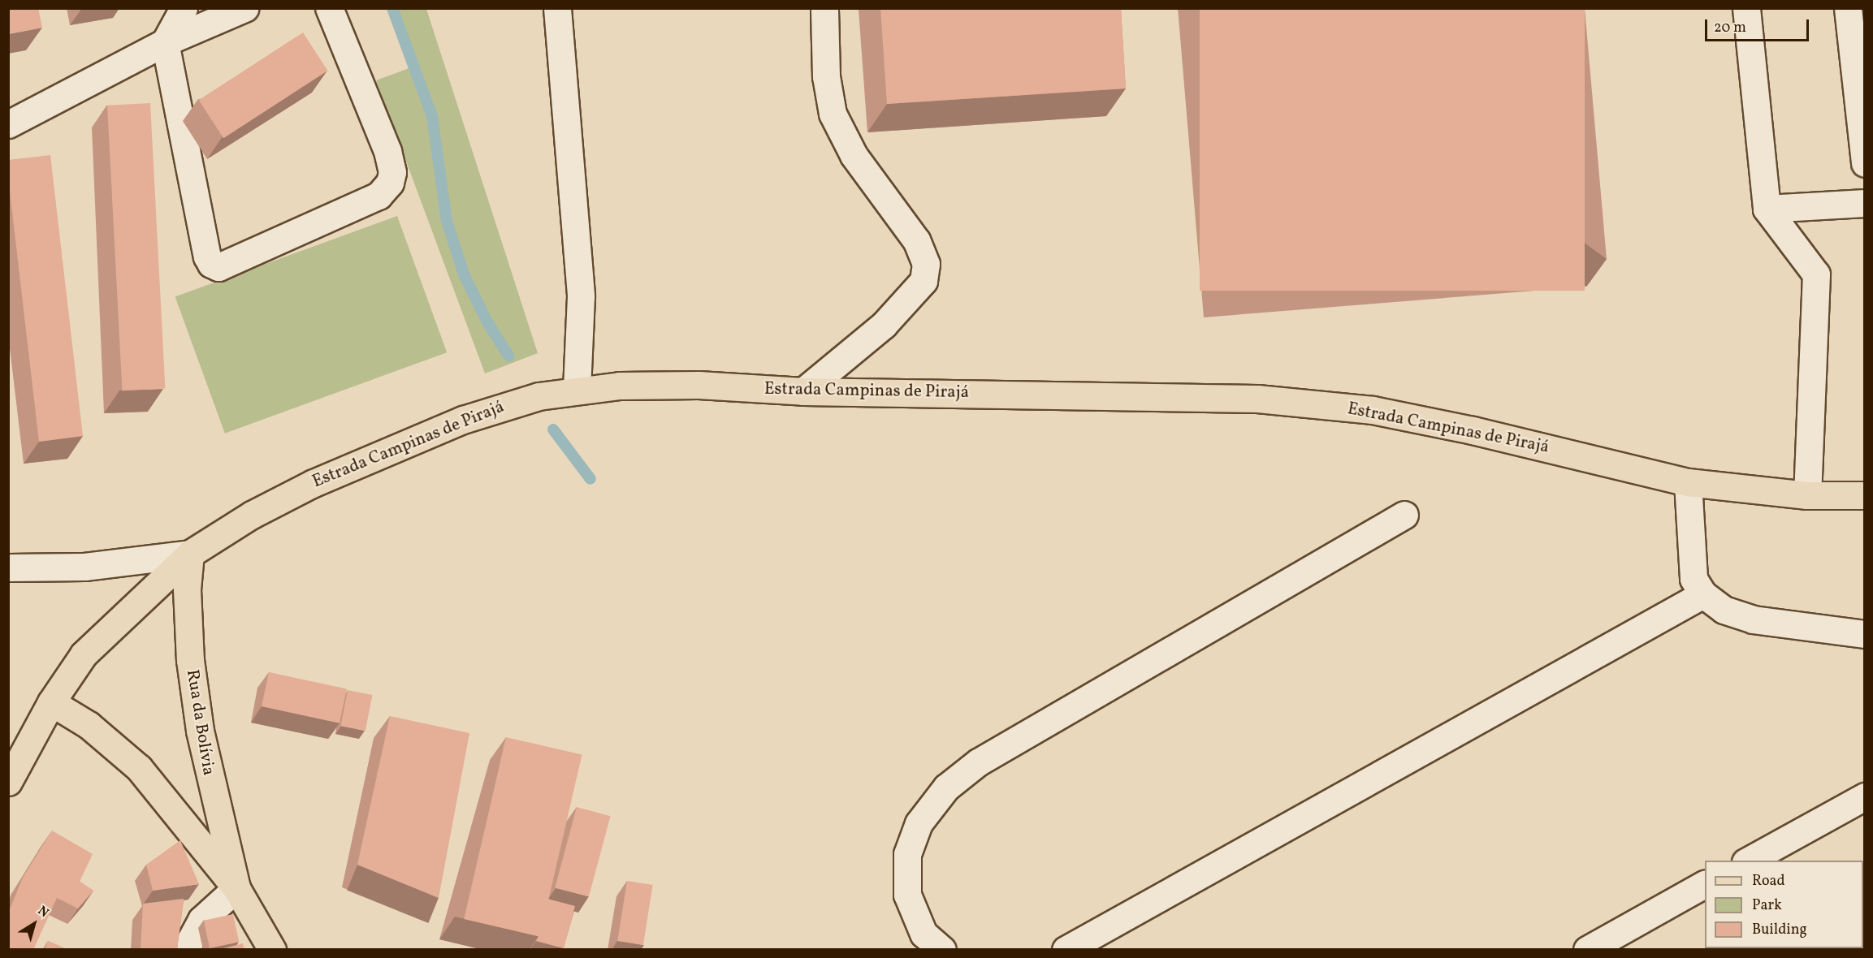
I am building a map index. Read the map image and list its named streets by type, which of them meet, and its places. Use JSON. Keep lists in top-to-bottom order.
{
  "streets": {
    "main road": ["Estrada Campinas de Pirajá", "Rua da Bolívia"]
  },
  "crossings": [
    ["Estrada Campinas de Pirajá", "Rua da Bolívia"]
  ],
  "legend": ["Road", "Park", "Building"],
  "scale_bar": "20 m",
  "north": "top right"
}
